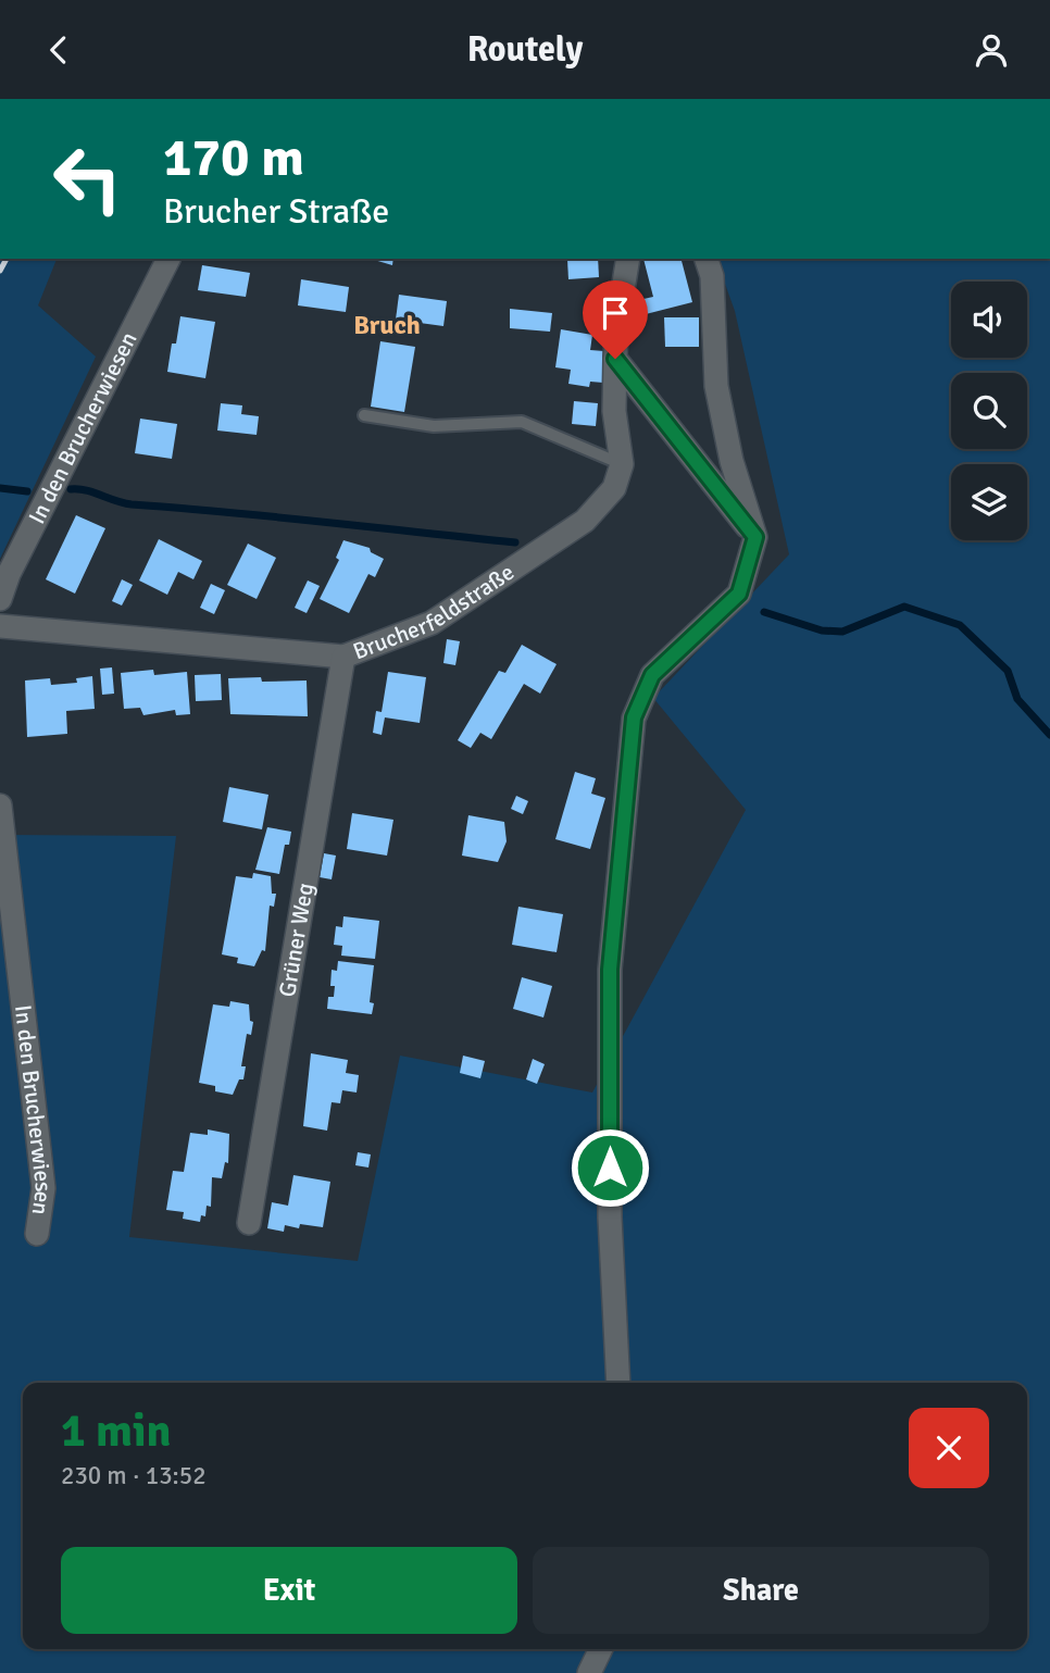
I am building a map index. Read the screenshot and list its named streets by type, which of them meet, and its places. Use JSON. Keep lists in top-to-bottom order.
{
  "streets": {
    "street": ["In den Brucherwiesen", "Brucherfeldstraße", "Grüner Weg"]
  },
  "crossings": [
    ["Brucherfeldstraße", "Grüner Weg"]
  ],
  "districts": ["Bruch"],
  "page": {
    "header": "Routely",
    "turn": ["170 m", "Brucher Straße"],
    "heading": ["1 min", "230 m · 13:52"],
    "buttons": ["Exit", "Share"]
  }
}
